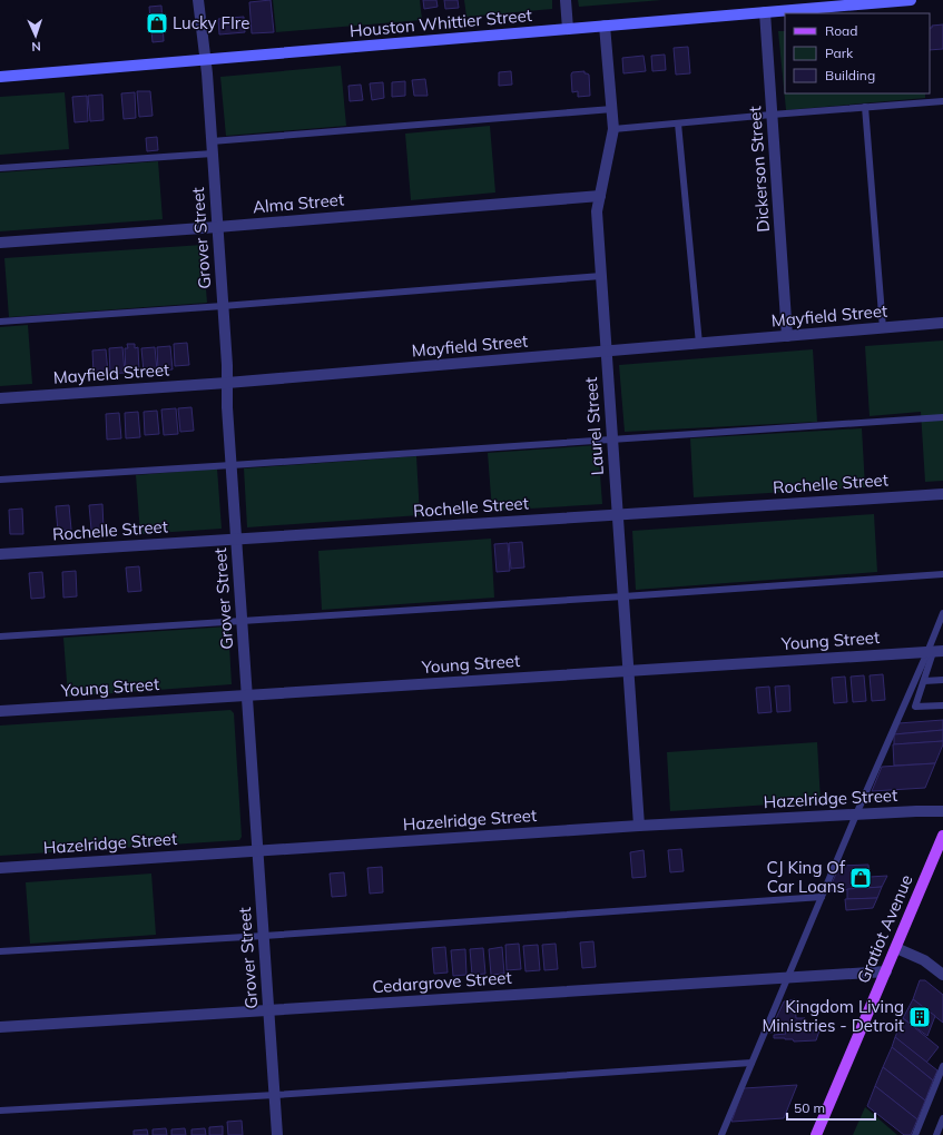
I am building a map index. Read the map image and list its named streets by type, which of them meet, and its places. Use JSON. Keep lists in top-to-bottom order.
{
  "streets": {
    "main road": ["Gratiot Avenue"],
    "street": [
      "Houston Whittier Street",
      "Dickerson Street",
      "Alma Street",
      "Grover Street",
      "Mayfield Street",
      "Laurel Street",
      "Rochelle Street",
      "Young Street",
      "Hazelridge Street",
      "Cedargrove Street"
    ]
  },
  "crossings": [
    ["Houston Whittier Street", "Dickerson Street"],
    ["Houston Whittier Street", "Grover Street"],
    ["Houston Whittier Street", "Laurel Street"],
    ["Dickerson Street", "Mayfield Street"],
    ["Alma Street", "Grover Street"],
    ["Alma Street", "Laurel Street"],
    ["Grover Street", "Mayfield Street"],
    ["Grover Street", "Rochelle Street"],
    ["Grover Street", "Young Street"],
    ["Grover Street", "Hazelridge Street"],
    ["Grover Street", "Cedargrove Street"],
    ["Mayfield Street", "Laurel Street"],
    ["Laurel Street", "Rochelle Street"],
    ["Laurel Street", "Young Street"],
    ["Laurel Street", "Hazelridge Street"],
    ["Gratiot Avenue", "Cedargrove Street"]
  ],
  "places": {
    "shop": ["Lucky FIre", "CJ King Of Car Loans"],
    "building": ["Kingdom Living Ministries - Detroit"]
  },
  "legend": ["Road", "Park", "Building"],
  "scale_bar": "50 m",
  "north": "bottom"
}
